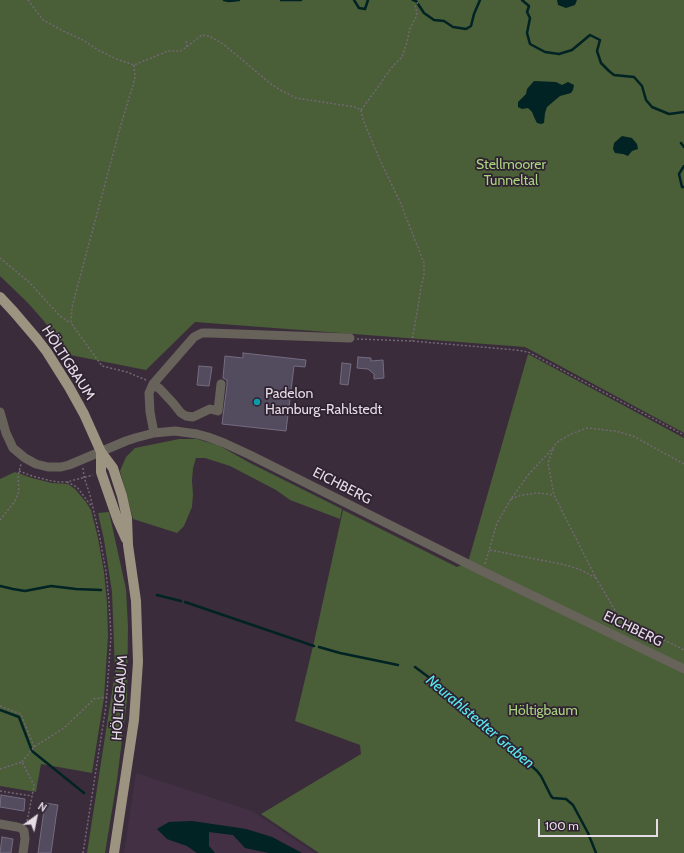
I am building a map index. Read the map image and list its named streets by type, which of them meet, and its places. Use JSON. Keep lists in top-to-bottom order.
{
  "streets": {
    "main road": ["HÖLTIGBAUM"],
    "street": ["EICHBERG"]
  },
  "crossings": [
    ["HÖLTIGBAUM", "EICHBERG"]
  ],
  "water": ["Neurahlstedter Graben"],
  "parks": ["Stellmoorer Tunneltal", "Höltigbaum"],
  "places": ["Padelon Hamburg-Rahlstedt"],
  "scale_bar": "100 m",
  "north": "top right"
}
